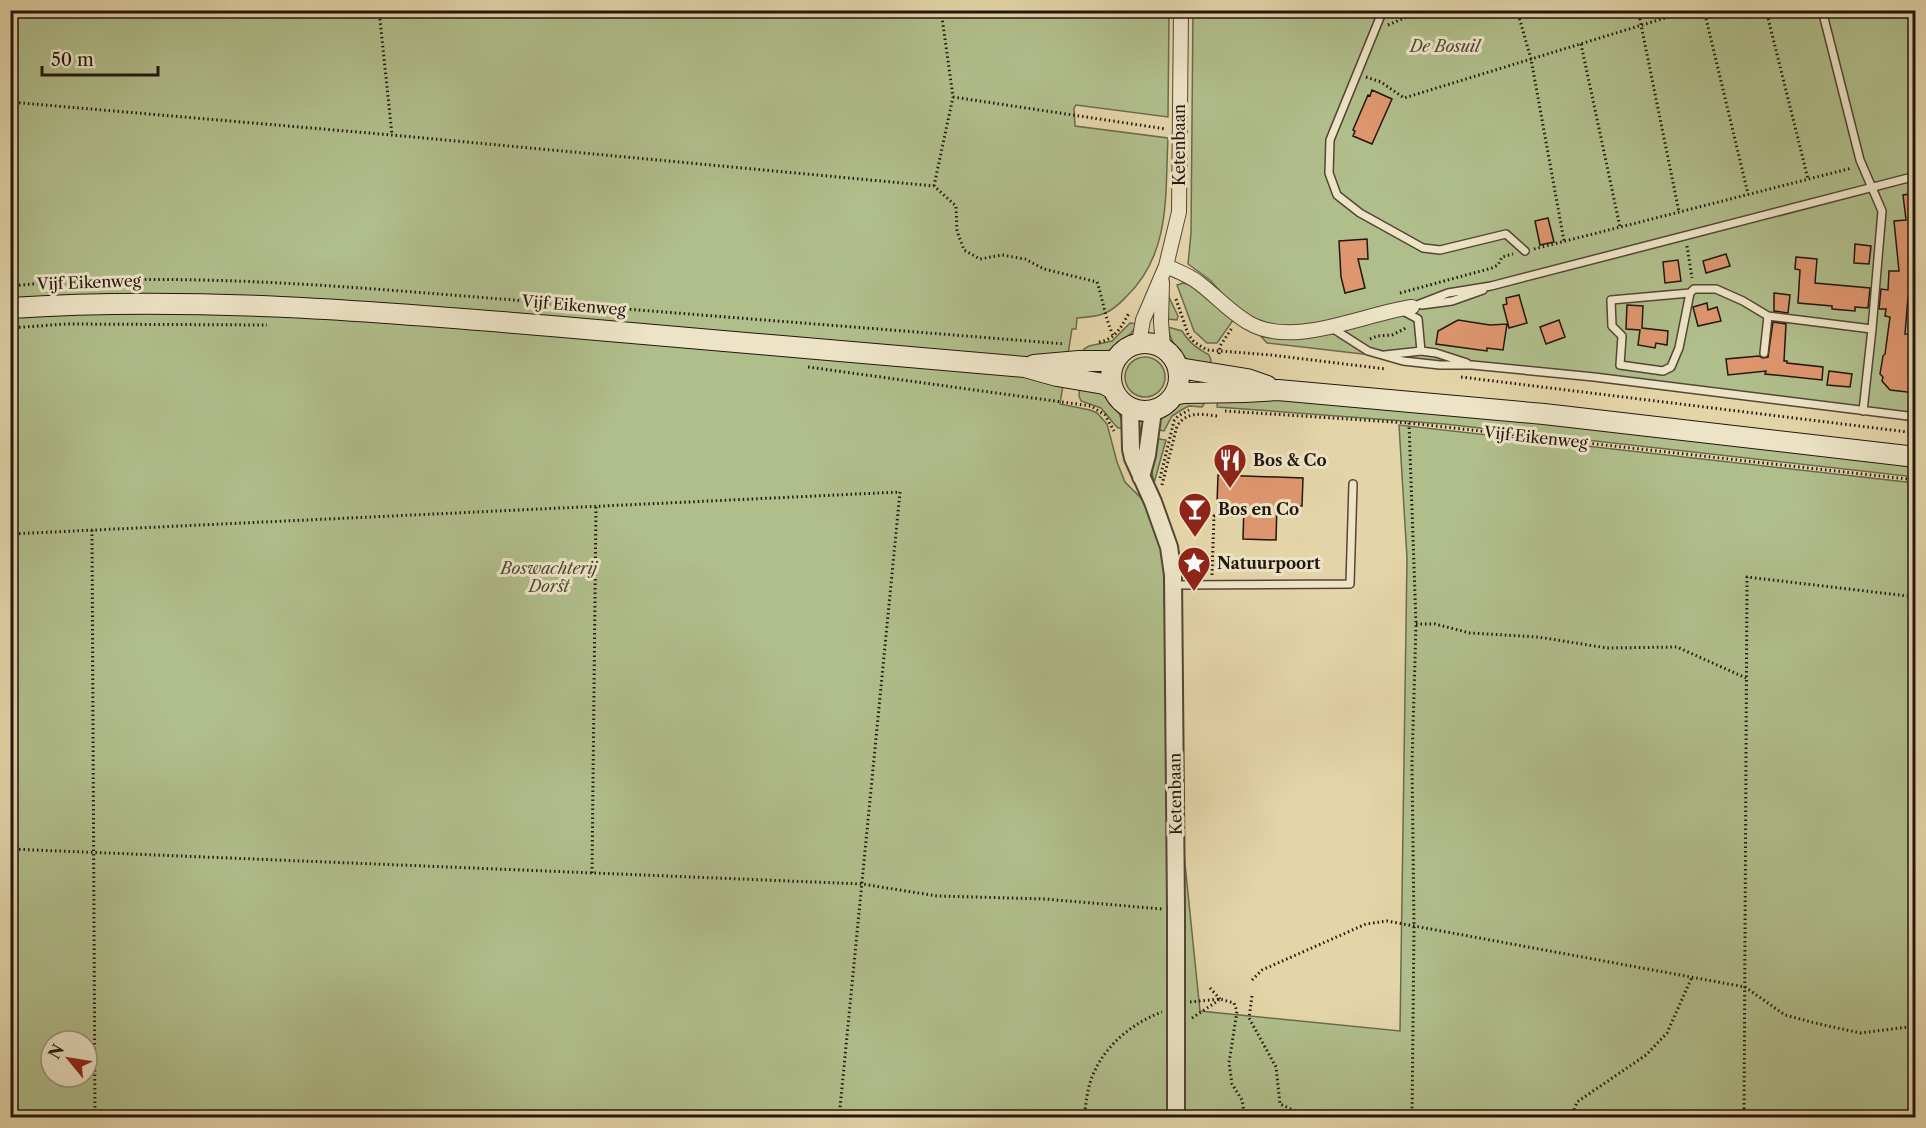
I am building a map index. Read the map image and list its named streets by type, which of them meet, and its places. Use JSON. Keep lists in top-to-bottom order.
{
  "streets": {
    "main road": ["Vijf Eikenweg"],
    "street": ["Ketenbaan"]
  },
  "crossings": [
    ["Ketenbaan", "Vijf Eikenweg"]
  ],
  "parks": ["De Bosuil", "Boswachterij Dorst"],
  "places": {
    "restaurant": ["Bos & Co"],
    "bar": ["Bos en Co"],
    "place": ["Natuurpoort"]
  },
  "scale_bar": "50 m",
  "north": "top left"
}
